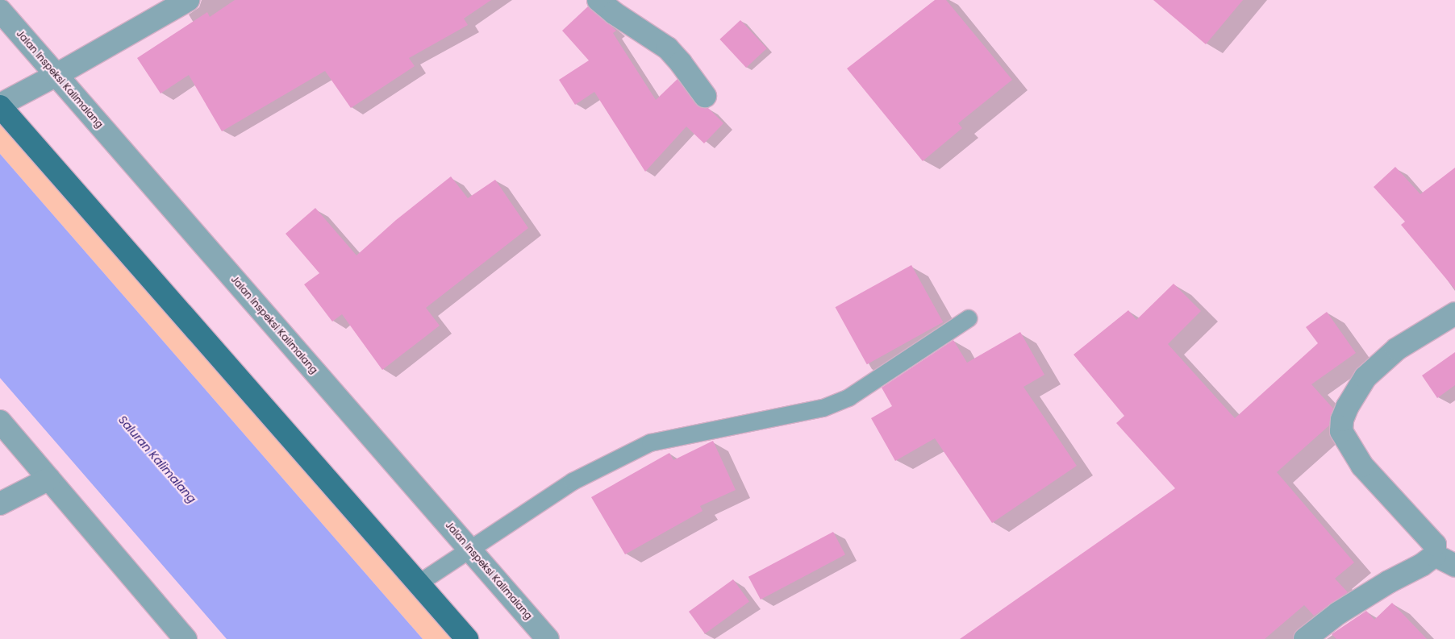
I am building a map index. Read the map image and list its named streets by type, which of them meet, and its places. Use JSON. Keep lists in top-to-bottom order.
{
  "streets": {
    "street": ["Jalan Inspeksi Kalimalang"]
  },
  "water": ["Saluran Kalimalang"]
}
